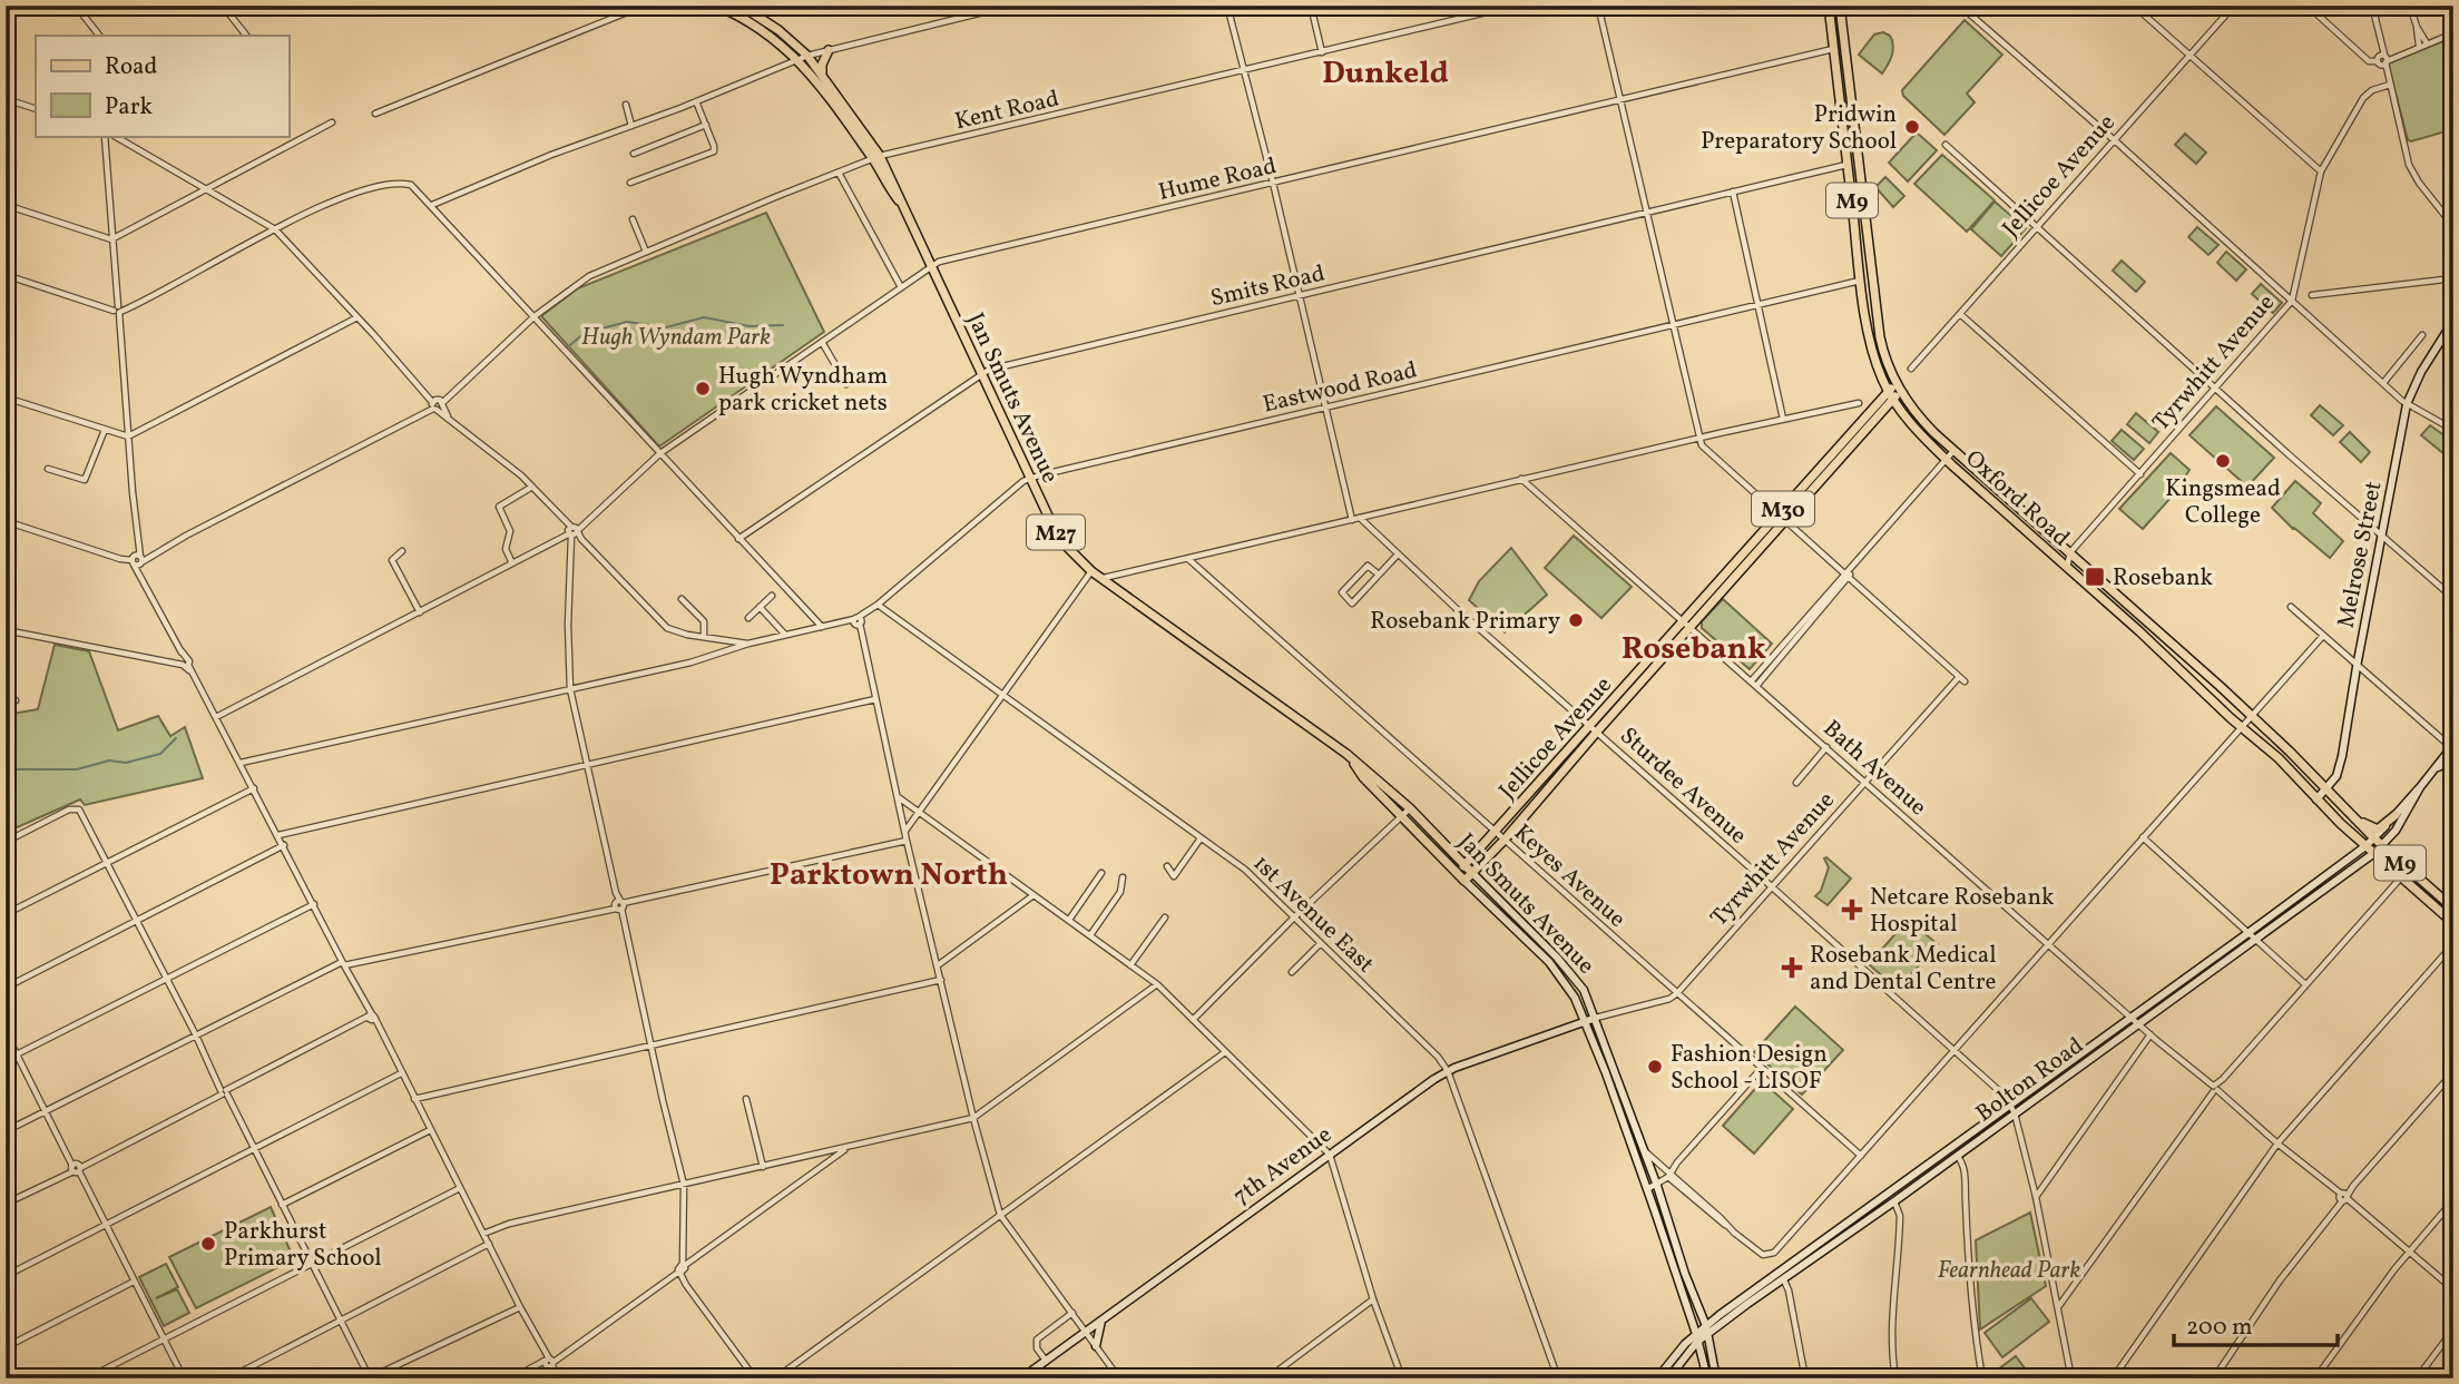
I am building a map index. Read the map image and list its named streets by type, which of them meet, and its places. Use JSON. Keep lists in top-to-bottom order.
{
  "streets": {
    "main road": [
      "Jellicoe Avenue",
      "M9",
      "Tyrwhitt Avenue",
      "Jan Smuts Avenue",
      "Oxford Road",
      "M30",
      "M27",
      "Melrose Street",
      "Bolton Road",
      "7th Avenue"
    ],
    "street": [
      "Kent Road",
      "Hume Road",
      "Smits Road",
      "Eastwood Road",
      "Bath Avenue",
      "Sturdee Avenue",
      "Keyes Avenue",
      "1st Avenue East"
    ]
  },
  "crossings": [
    ["Kent Road", "Jan Smuts Avenue"],
    ["Jellicoe Avenue", "Jan Smuts Avenue"],
    ["Jellicoe Avenue", "Oxford Road"],
    ["Jellicoe Avenue", "Bath Avenue"],
    ["Jellicoe Avenue", "Sturdee Avenue"],
    ["Jellicoe Avenue", "Keyes Avenue"],
    ["Hume Road", "Jan Smuts Avenue"],
    ["Hume Road", "Oxford Road"],
    ["Smits Road", "Jan Smuts Avenue"],
    ["Smits Road", "Oxford Road"],
    ["Tyrwhitt Avenue", "Jan Smuts Avenue"],
    ["Tyrwhitt Avenue", "Oxford Road"],
    ["Tyrwhitt Avenue", "Bath Avenue"],
    ["Tyrwhitt Avenue", "Sturdee Avenue"],
    ["Tyrwhitt Avenue", "Keyes Avenue"],
    ["Tyrwhitt Avenue", "7th Avenue"],
    ["Eastwood Road", "Jan Smuts Avenue"],
    ["Eastwood Road", "Oxford Road"],
    ["Eastwood Road", "1st Avenue East"],
    ["Jan Smuts Avenue", "Bolton Road"],
    ["Jan Smuts Avenue", "7th Avenue"],
    ["Oxford Road", "Melrose Street"],
    ["Oxford Road", "Bolton Road"],
    ["Bath Avenue", "Bolton Road"],
    ["Sturdee Avenue", "Bolton Road"],
    ["1st Avenue East", "7th Avenue"]
  ],
  "districts": ["Dunkeld", "Rosebank", "Parktown North"],
  "parks": ["Hugh Wyndam Park", "Fearnhead Park"],
  "places": {
    "other": [
      "Pridwin Preparatory School",
      "Hugh Wyndham park cricket nets",
      "Kingsmead College",
      "Rosebank Primary",
      "Fashion Design School - LISOF",
      "Parkhurst Primary School"
    ],
    "transit": ["Rosebank"],
    "health": ["Netcare Rosebank Hospital", "Rosebank Medical and Dental Centre"]
  },
  "legend": ["Road", "Park"],
  "scale_bar": "200 m"
}
